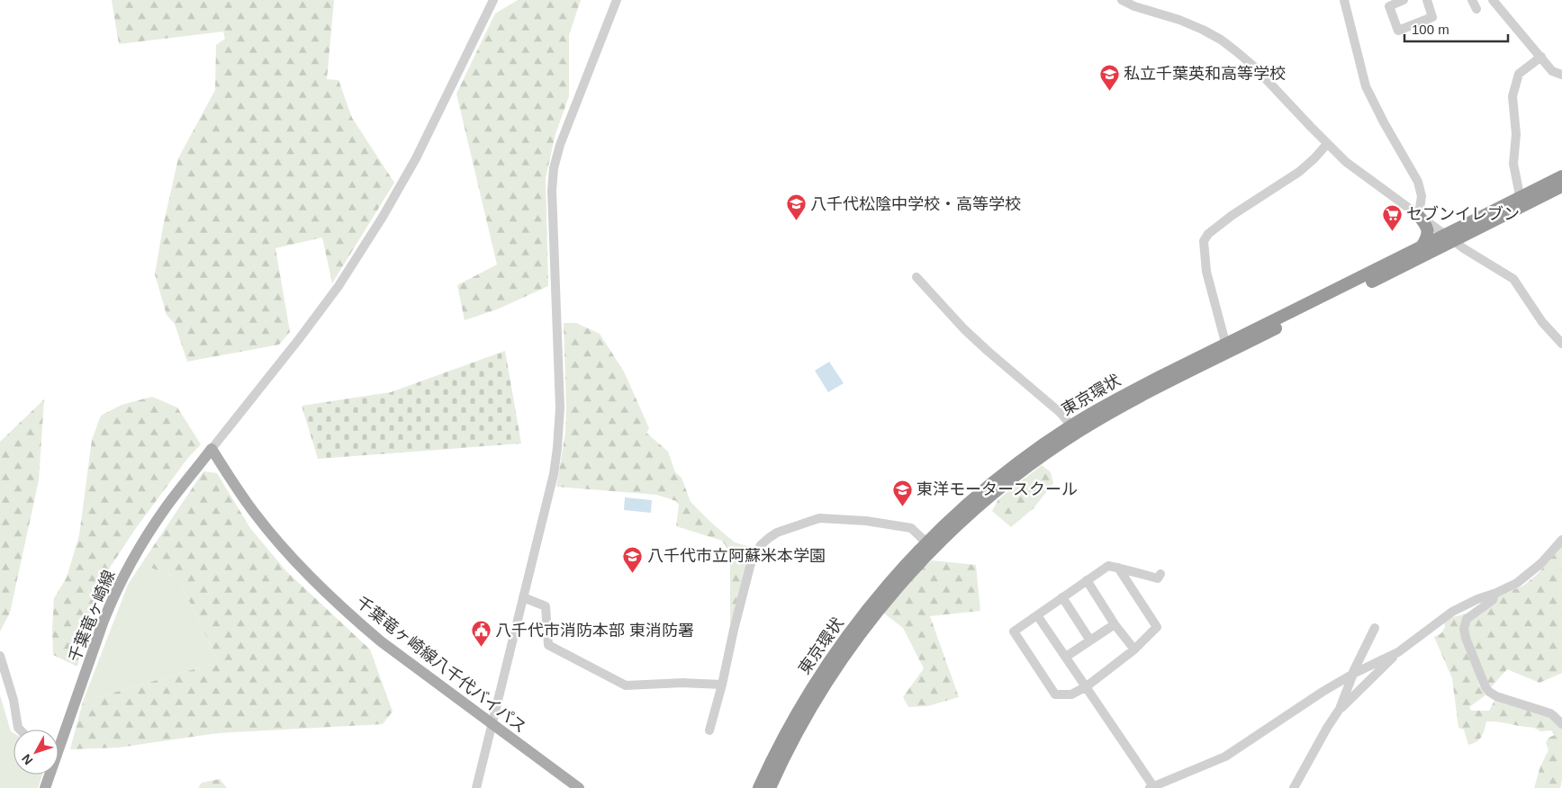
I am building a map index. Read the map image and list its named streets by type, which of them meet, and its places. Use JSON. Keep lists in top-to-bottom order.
{
  "streets": {
    "highway": ["東京環状"],
    "main road": ["千葉竜ヶ崎線", "千葉竜ヶ崎線八千代バイパス"]
  },
  "crossings": [
    ["千葉竜ヶ崎線", "千葉竜ヶ崎線八千代バイパス"]
  ],
  "places": {
    "school or university": [
      "私立千葉英和高等学校",
      "八千代松陰中学校・高等学校",
      "東洋モータースクール",
      "八千代市立阿蘇米本学園"
    ],
    "supermarket": ["セブンイレブン"],
    "public building": ["八千代市消防本部 東消防署"]
  },
  "scale_bar": "100 m",
  "north": "bottom left"
}
